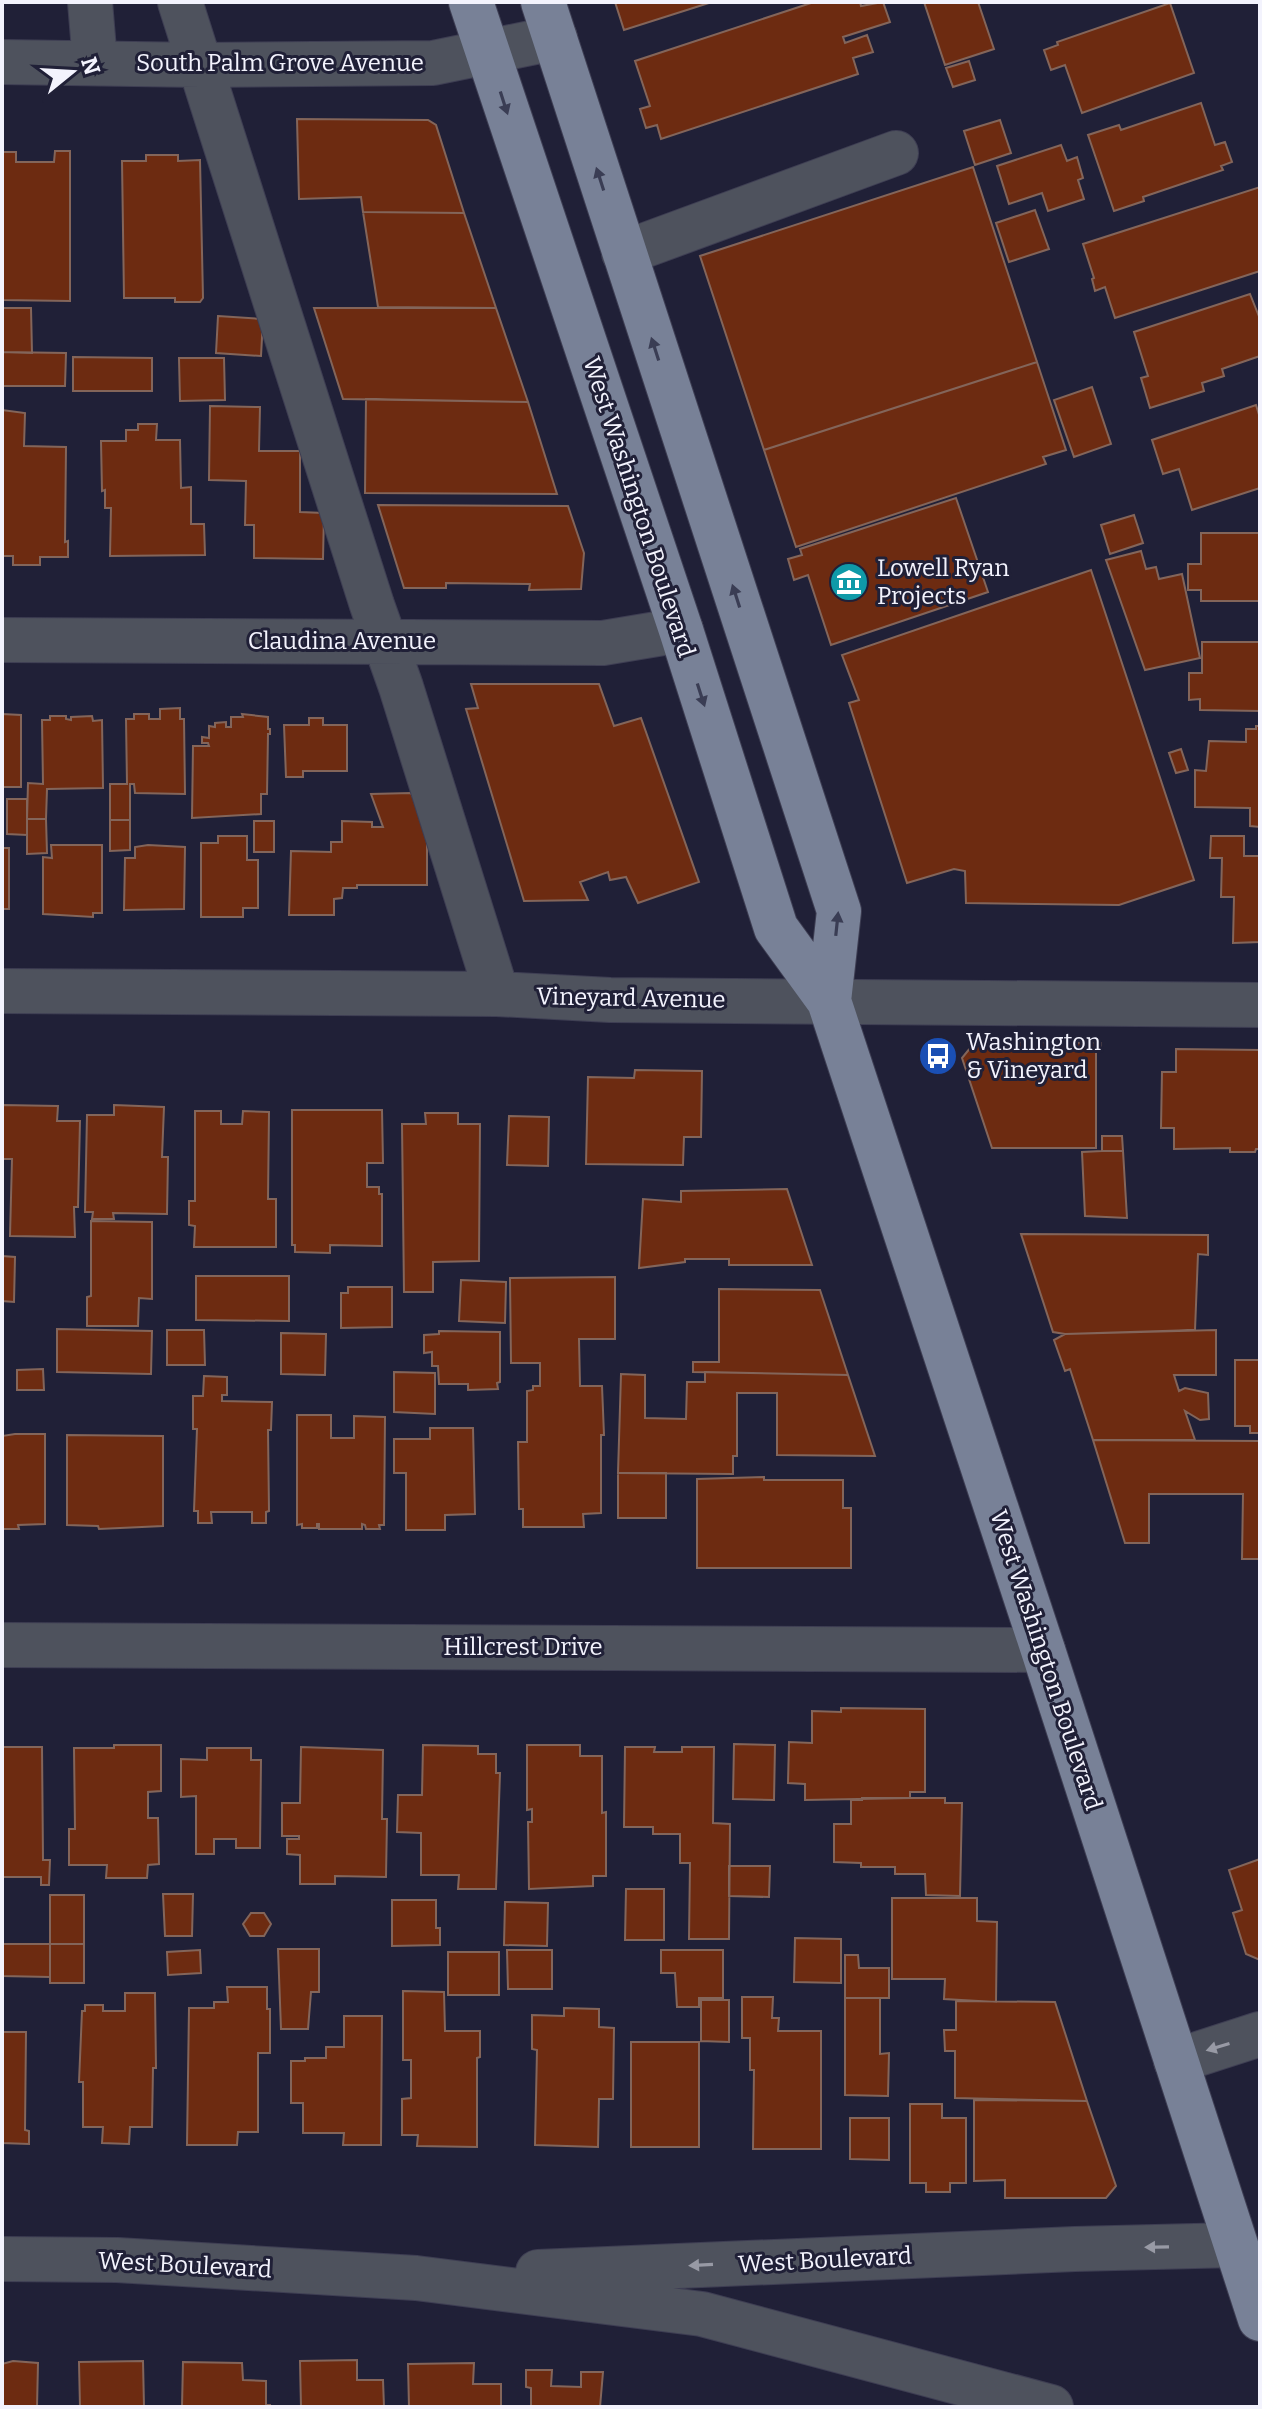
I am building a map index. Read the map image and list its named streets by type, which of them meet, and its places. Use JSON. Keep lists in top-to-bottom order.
{
  "streets": {
    "main road": ["West Washington Boulevard"],
    "street": [
      "South Palm Grove Avenue",
      "Claudina Avenue",
      "Vineyard Avenue",
      "Hillcrest Drive",
      "West Boulevard"
    ]
  },
  "crossings": [
    ["South Palm Grove Avenue", "West Washington Boulevard"],
    ["West Washington Boulevard", "Claudina Avenue"],
    ["West Washington Boulevard", "Vineyard Avenue"],
    ["West Washington Boulevard", "Hillcrest Drive"],
    ["West Washington Boulevard", "West Boulevard"]
  ],
  "places": {
    "museum": ["Lowell Ryan Projects"],
    "bus stop": ["Washington & Vineyard"]
  },
  "north": "right"
}
